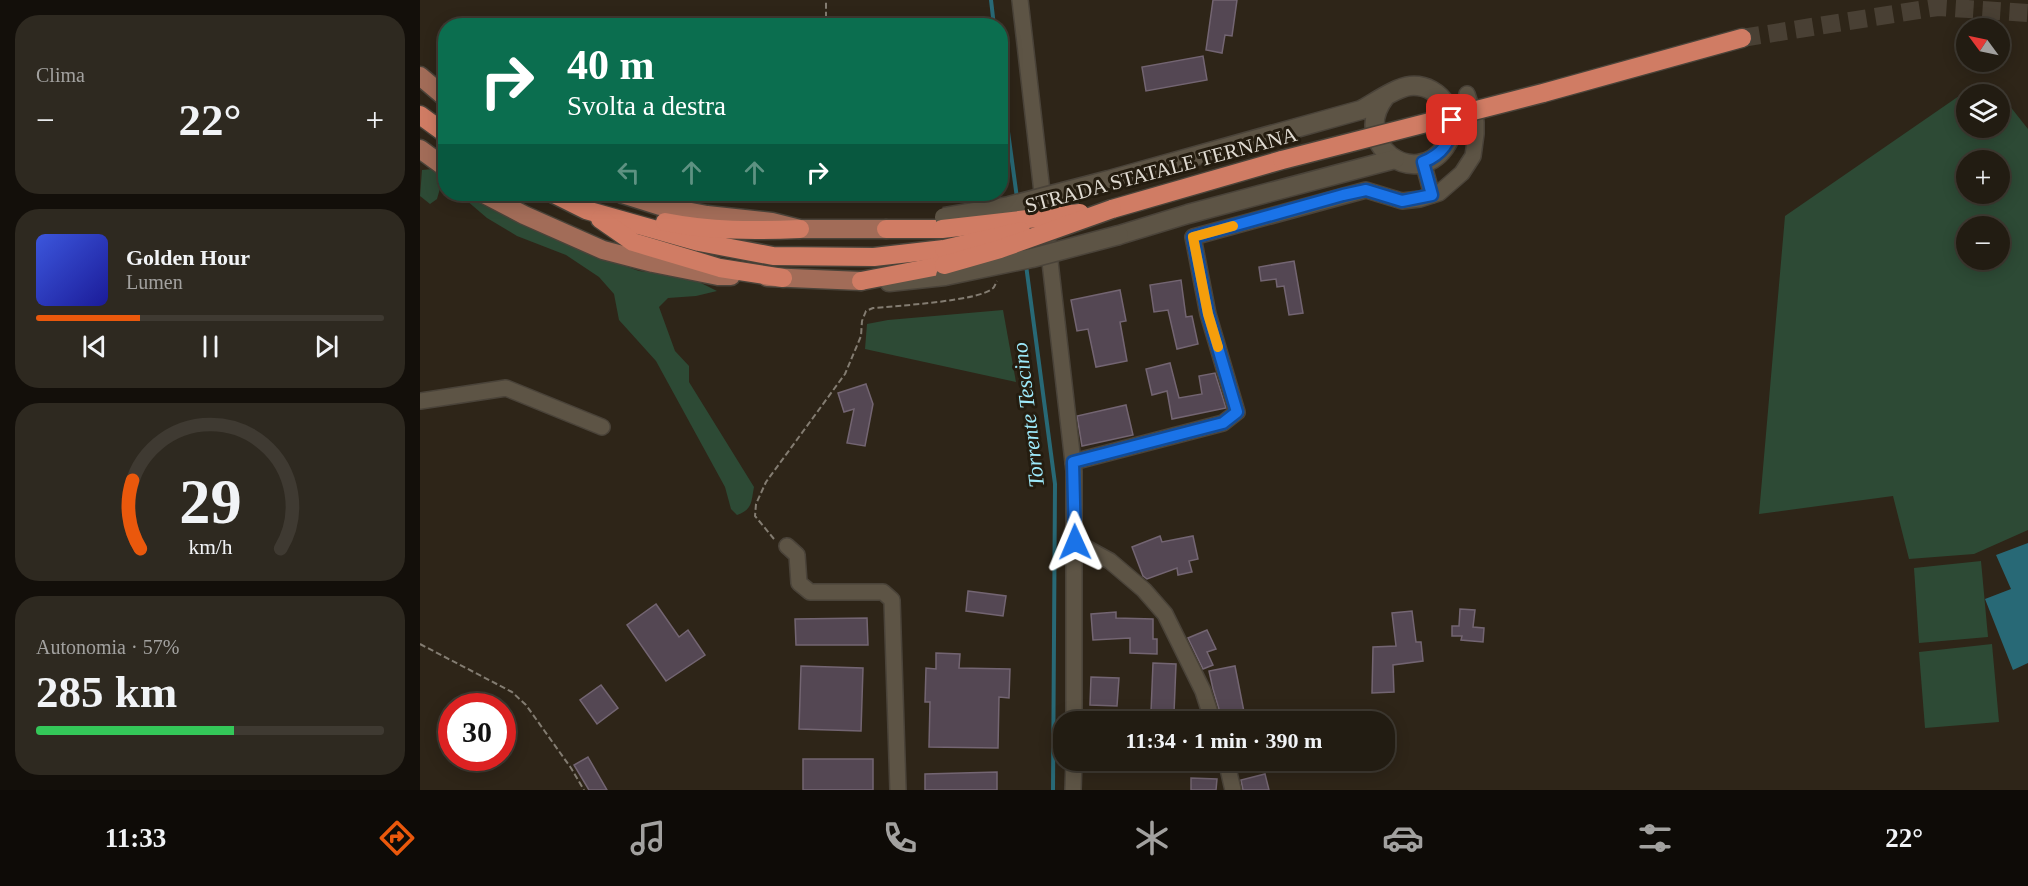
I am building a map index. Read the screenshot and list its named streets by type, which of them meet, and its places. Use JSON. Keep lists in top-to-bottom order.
{
  "streets": {
    "highway": ["STRADA STATALE TERNANA"]
  },
  "water": ["Torrente Tescino"],
  "north": "top left",
  "page": {
    "tile": [
      "Clima",
      ["Autonomia · 57%", "285 km"]
    ],
    "map_buttons": ["+", "−"],
    "turn": ["40 m", "Svolta a destra"],
    "heat": ["−", "22°", "+"],
    "song": ["Golden Hour", "Lumen"],
    "limit": "30",
    "trip": "11:34 · 1 min · 390 m",
    "tabs": ["11:33", "22°"],
    "gauge": ["29", "km/h"]
  }
}
